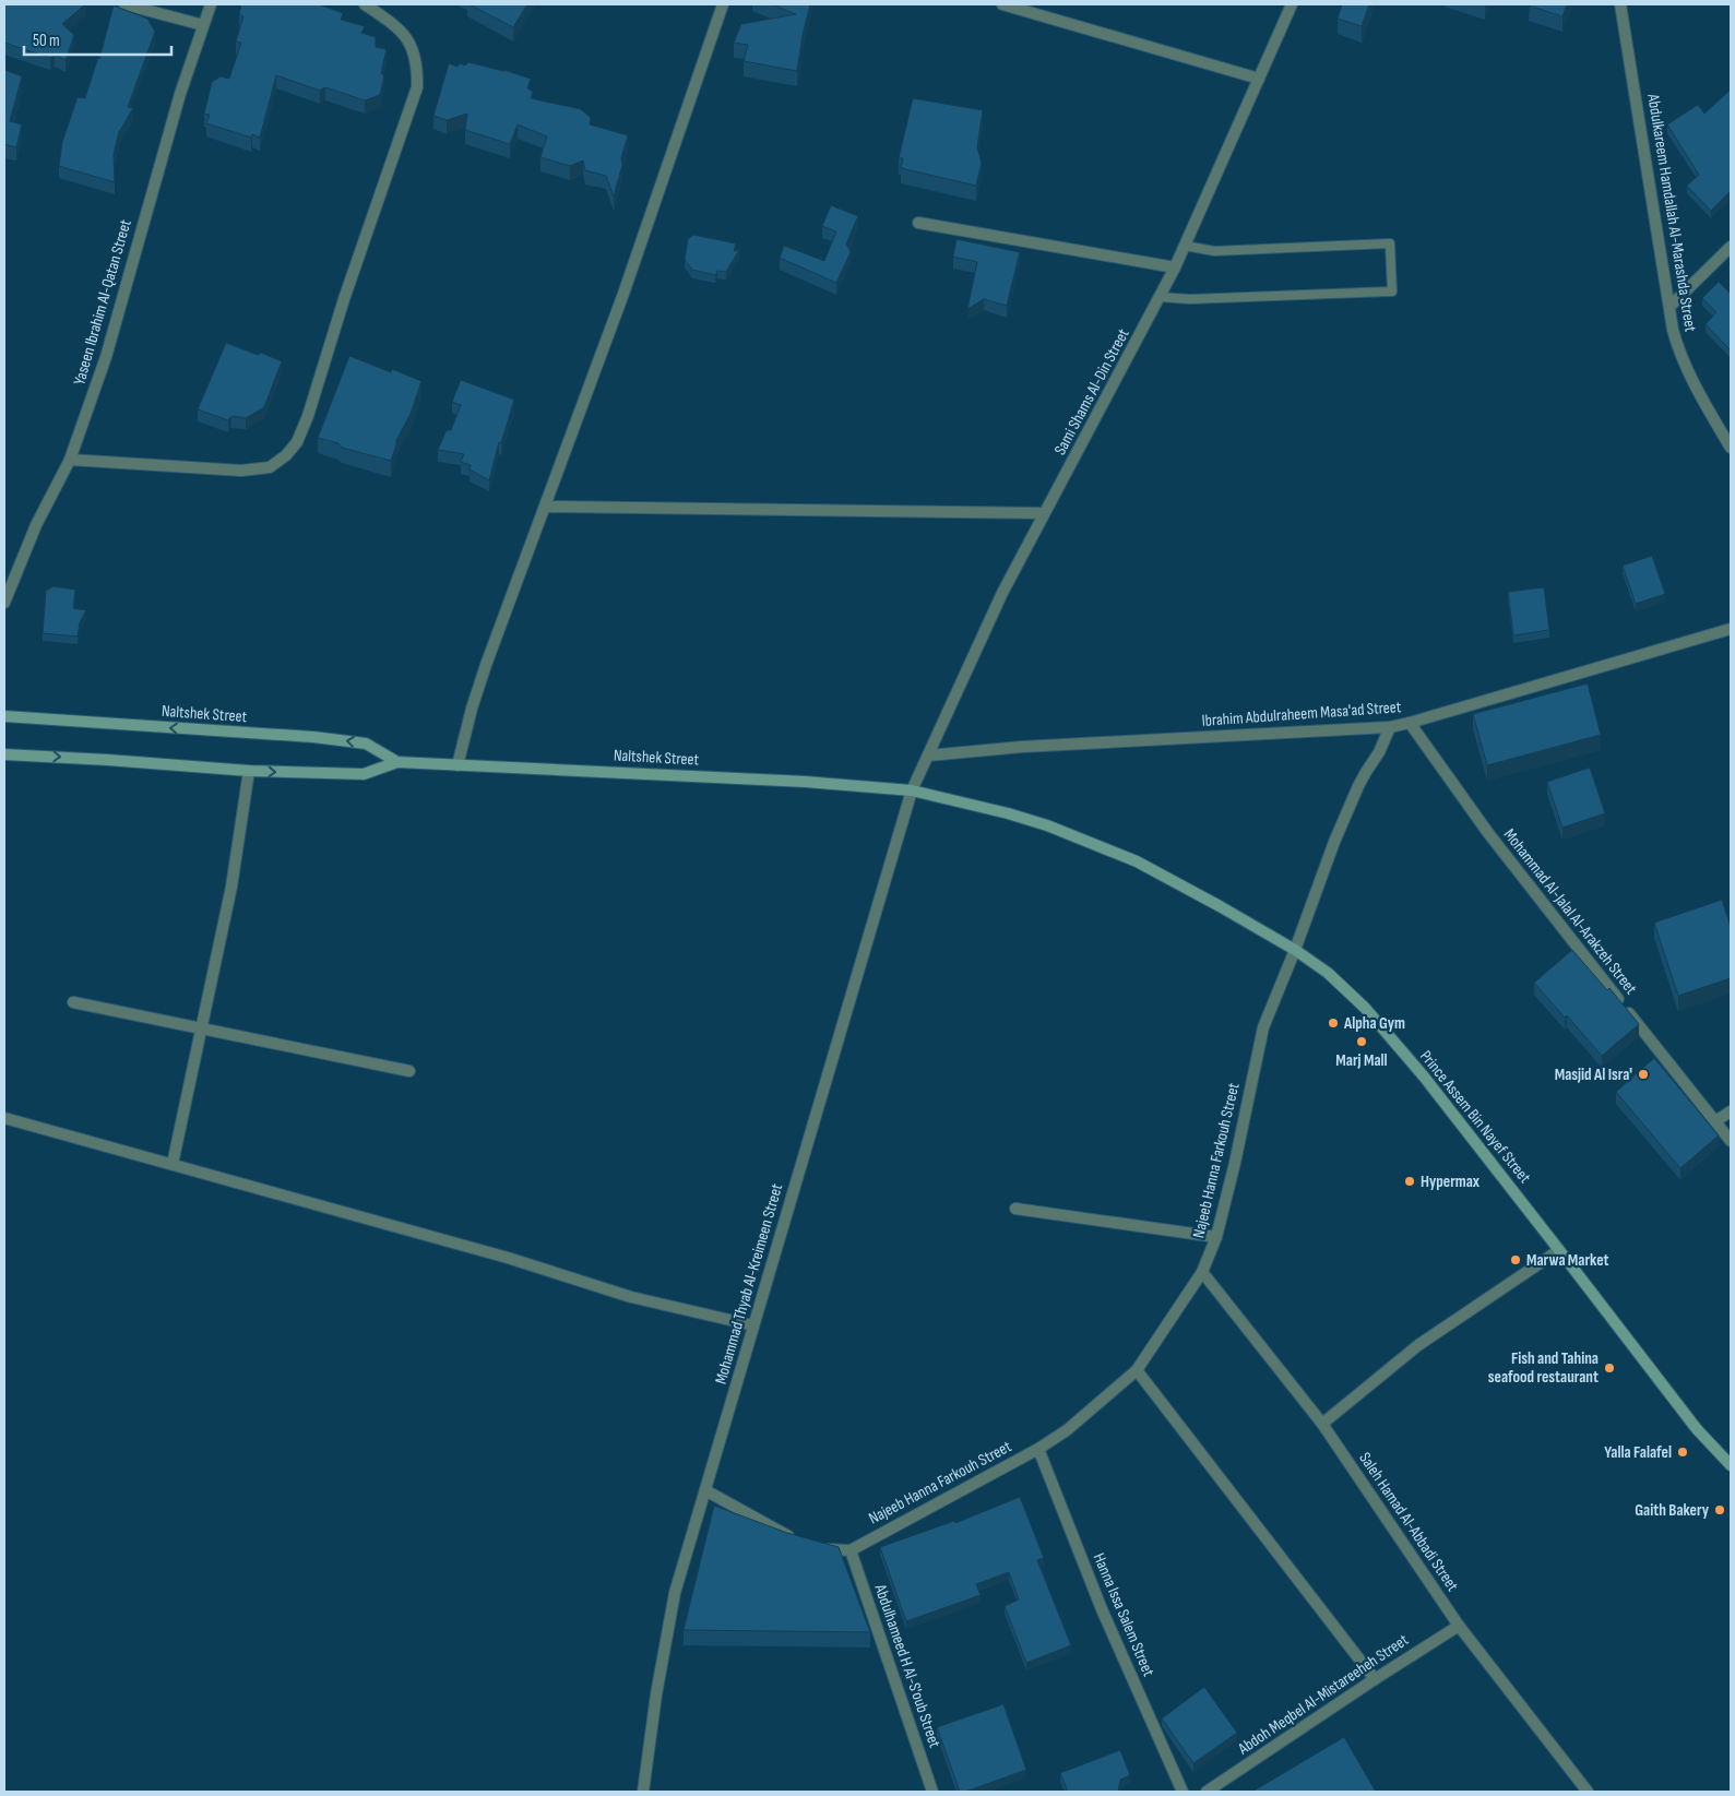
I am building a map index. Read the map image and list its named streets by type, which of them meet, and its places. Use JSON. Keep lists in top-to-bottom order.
{
  "streets": {
    "main road": ["Naltshek Street", "Prince Assem Bin Nayef Street"],
    "street": [
      "Abdulkareem Hamdallah Al-Marashda Street",
      "Yaseen Ibrahim Al-Qatan Street",
      "Sami Shams Al-Din Street",
      "Ibrahim Abdulraheem Masa'ad Street",
      "Mohammad Al-Jalal Al-Arakzeh Street",
      "Najeeb Hanna Farkouh Street",
      "Mohammad Thyab Al-Kreimeen Street",
      "Saleh Hamad Al-Abbadi Street",
      "Hanna Issa Salem Street",
      "Abdulhameed H Al-S'oub Street",
      "Abdoh Meqbel Al-Mistareeheh Street"
    ]
  },
  "crossings": [
    ["Sami Shams Al-Din Street", "Naltshek Street"],
    ["Sami Shams Al-Din Street", "Ibrahim Abdulraheem Masa'ad Street"],
    ["Sami Shams Al-Din Street", "Prince Assem Bin Nayef Street"],
    ["Sami Shams Al-Din Street", "Mohammad Thyab Al-Kreimeen Street"],
    ["Naltshek Street", "Prince Assem Bin Nayef Street"],
    ["Naltshek Street", "Mohammad Thyab Al-Kreimeen Street"],
    ["Ibrahim Abdulraheem Masa'ad Street", "Mohammad Al-Jalal Al-Arakzeh Street"],
    ["Ibrahim Abdulraheem Masa'ad Street", "Najeeb Hanna Farkouh Street"],
    ["Prince Assem Bin Nayef Street", "Najeeb Hanna Farkouh Street"],
    ["Prince Assem Bin Nayef Street", "Mohammad Thyab Al-Kreimeen Street"],
    ["Najeeb Hanna Farkouh Street", "Saleh Hamad Al-Abbadi Street"],
    ["Najeeb Hanna Farkouh Street", "Hanna Issa Salem Street"],
    ["Najeeb Hanna Farkouh Street", "Abdulhameed H Al-S'oub Street"],
    ["Saleh Hamad Al-Abbadi Street", "Abdoh Meqbel Al-Mistareeheh Street"]
  ],
  "places": [
    "Alpha Gym",
    "Marj Mall",
    "Masjid Al Isra'",
    "Hypermax",
    "Marwa Market",
    "Fish and Tahina seafood restaurant",
    "Yalla Falafel",
    "Gaith Bakery"
  ],
  "scale_bar": "50 m"
}
